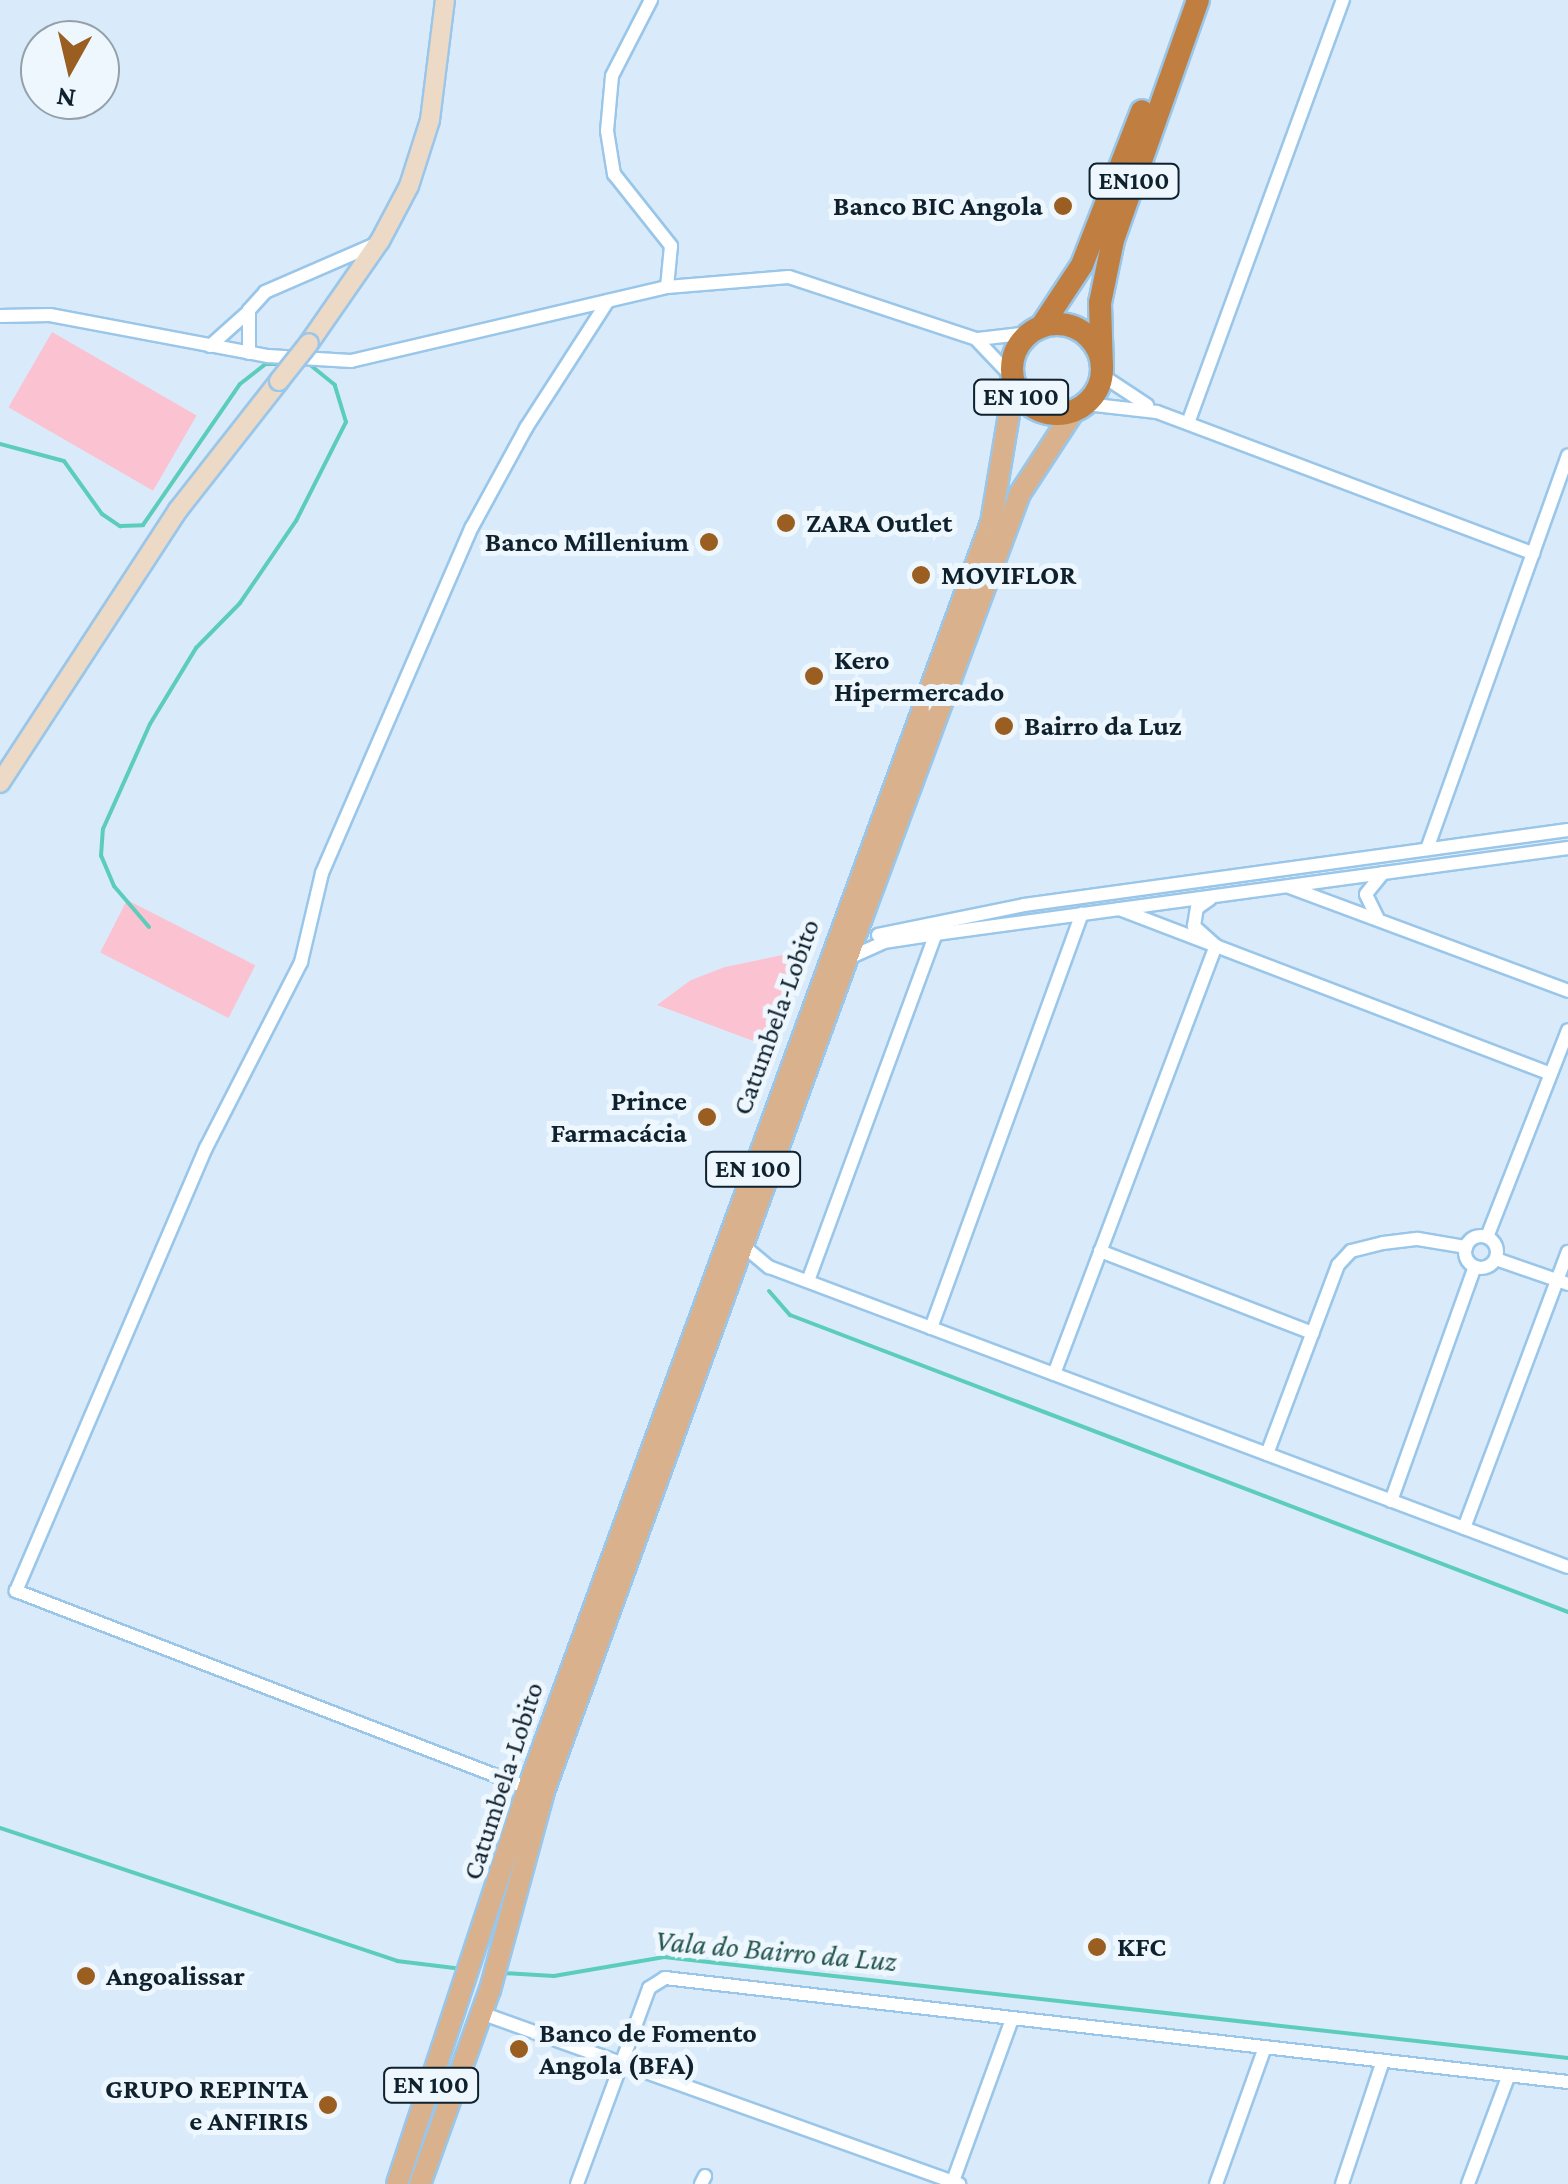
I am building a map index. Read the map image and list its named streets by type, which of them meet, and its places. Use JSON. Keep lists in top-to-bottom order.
{
  "streets": {
    "highway": ["EN100", "EN 100"],
    "main road": ["Catumbela-Lobito"]
  },
  "crossings": [
    ["EN100", "EN 100"],
    ["EN100", "Catumbela-Lobito"],
    ["EN 100", "Catumbela-Lobito"]
  ],
  "water": ["Vala do Bairro da Luz"],
  "places": [
    "Banco BIC Angola",
    "ZARA Outlet",
    "Banco Millenium",
    "MOVIFLOR",
    "Kero Hipermercado",
    "Bairro da Luz",
    "Prince Farmacácia",
    "KFC",
    "Angoalissar",
    "Banco de Fomento Angola (BFA)",
    "GRUPO REPINTA e ANFIRIS"
  ],
  "north": "bottom"
}
